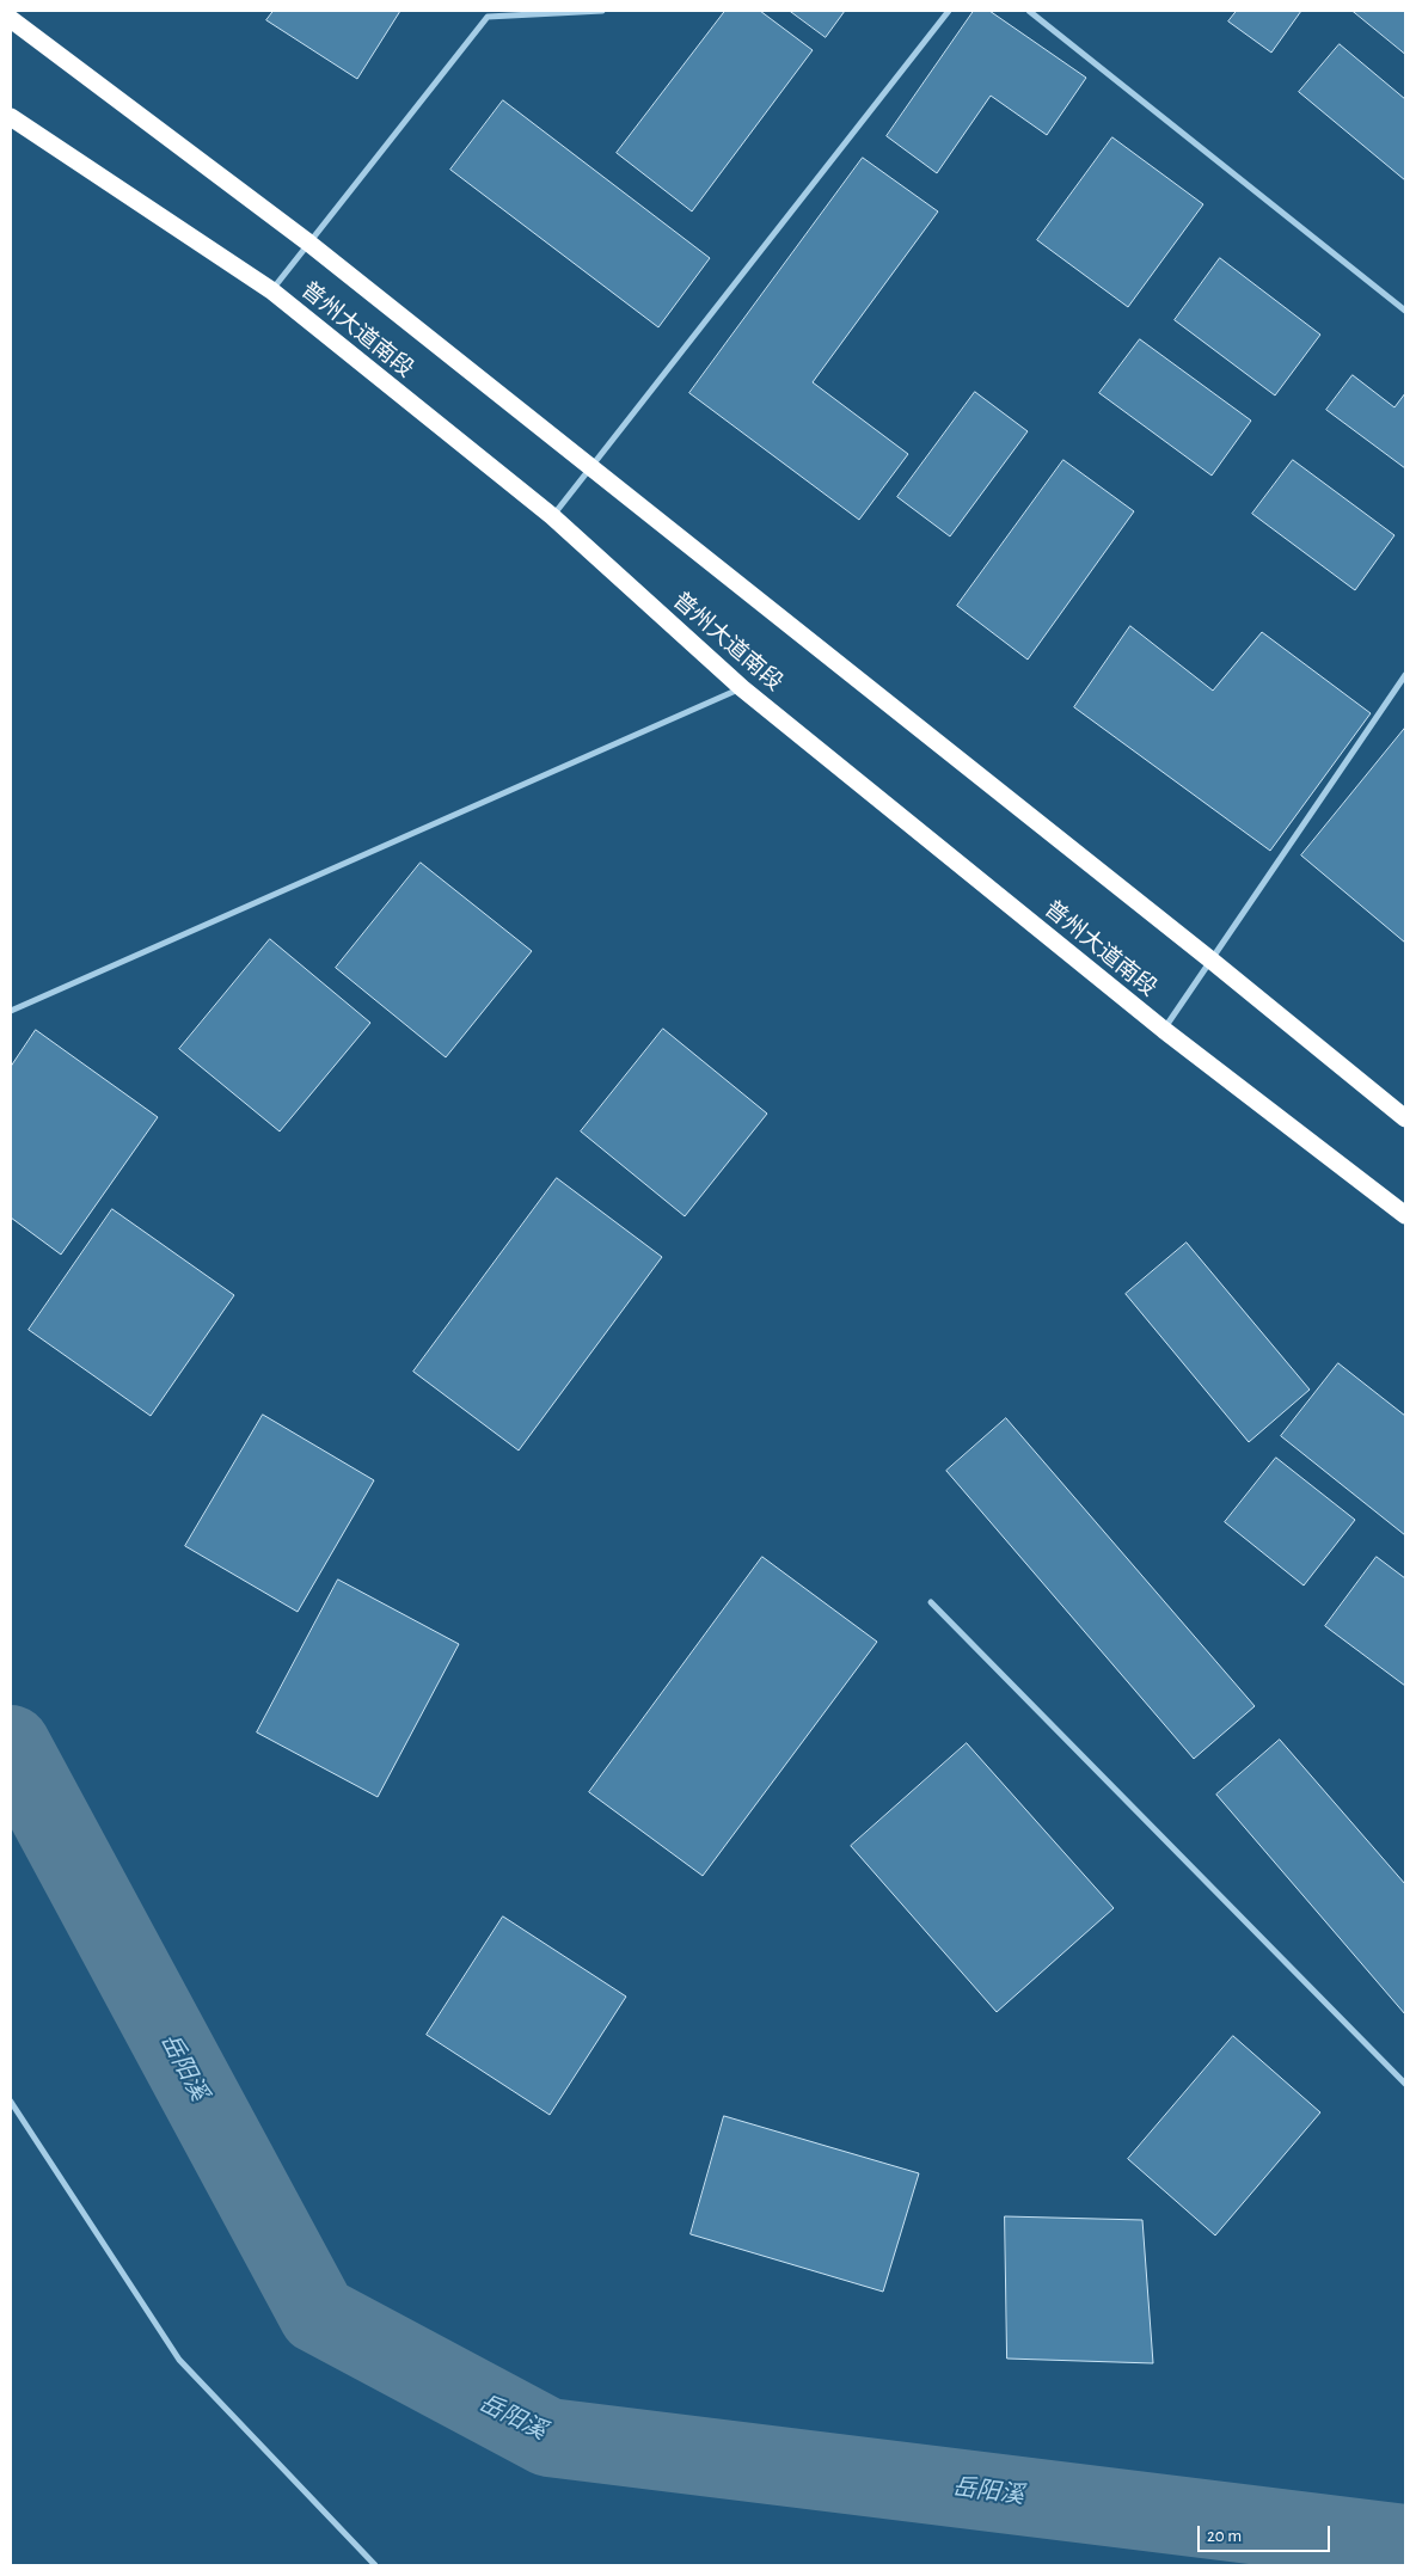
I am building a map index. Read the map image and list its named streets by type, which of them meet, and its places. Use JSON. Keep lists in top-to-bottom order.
{
  "streets": {
    "highway": ["普州大道南段"]
  },
  "water": ["岳阳溪"],
  "scale_bar": "20 m"
}
